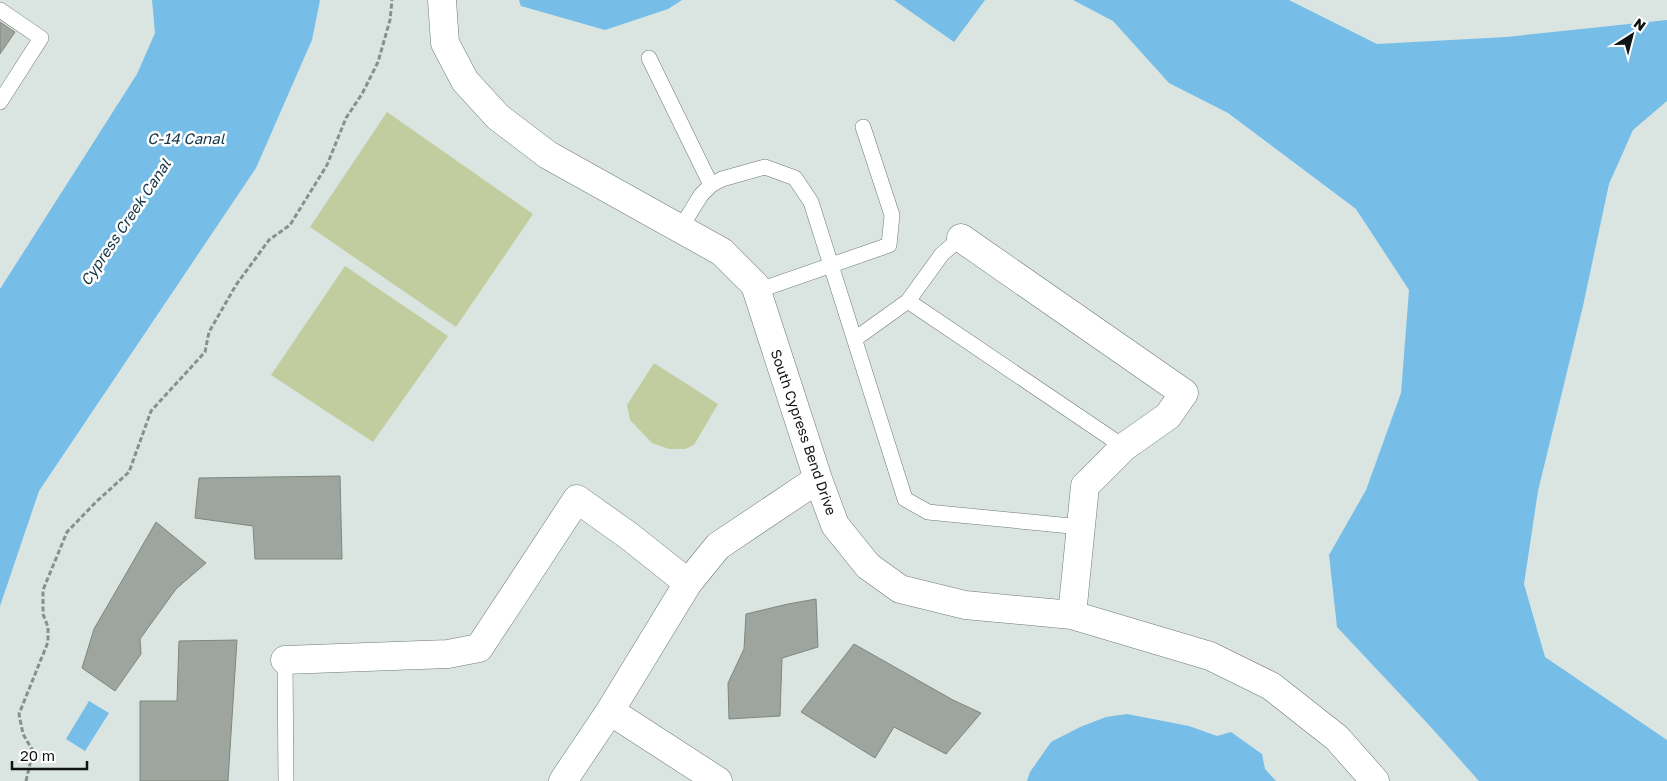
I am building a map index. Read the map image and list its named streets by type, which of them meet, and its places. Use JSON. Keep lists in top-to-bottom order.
{
  "streets": {
    "street": ["South Cypress Bend Drive"]
  },
  "water": ["C-14 Canal", "Cypress Creek Canal"],
  "scale_bar": "20 m",
  "north": "top right"
}
